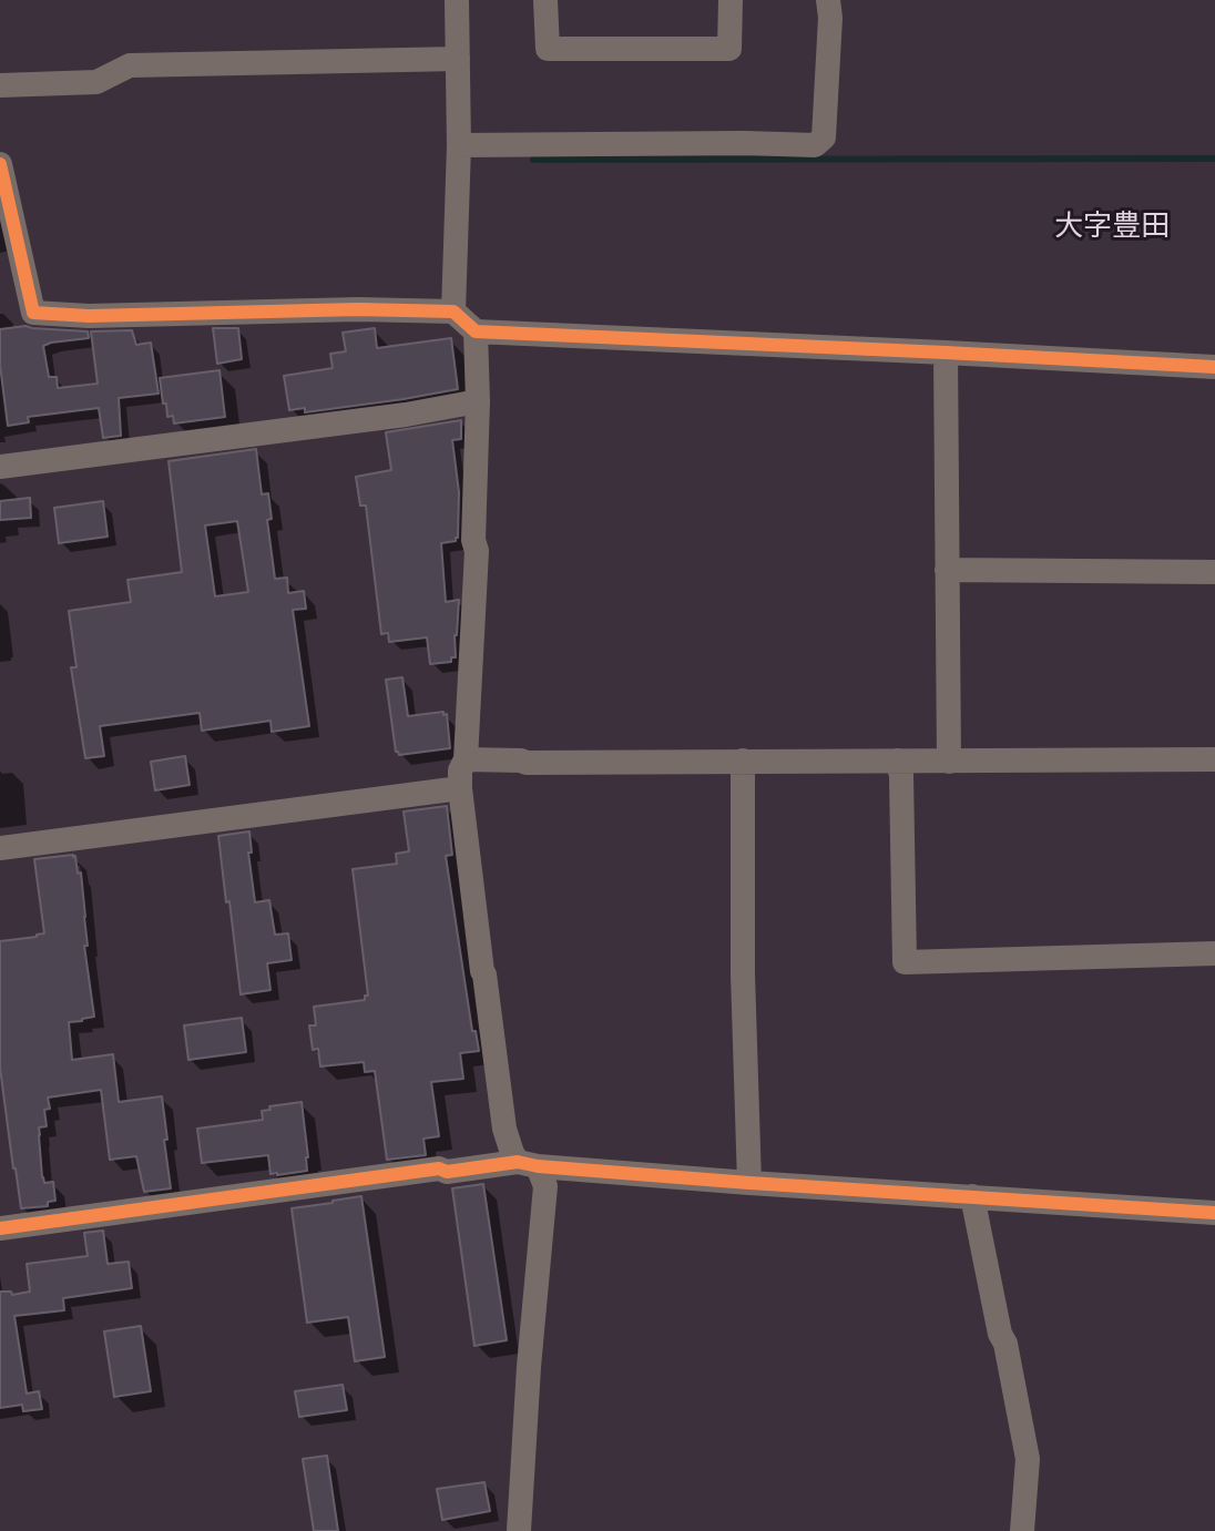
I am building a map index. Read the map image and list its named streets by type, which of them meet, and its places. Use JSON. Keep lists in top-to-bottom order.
{
  "districts": ["大字豊田"]
}
